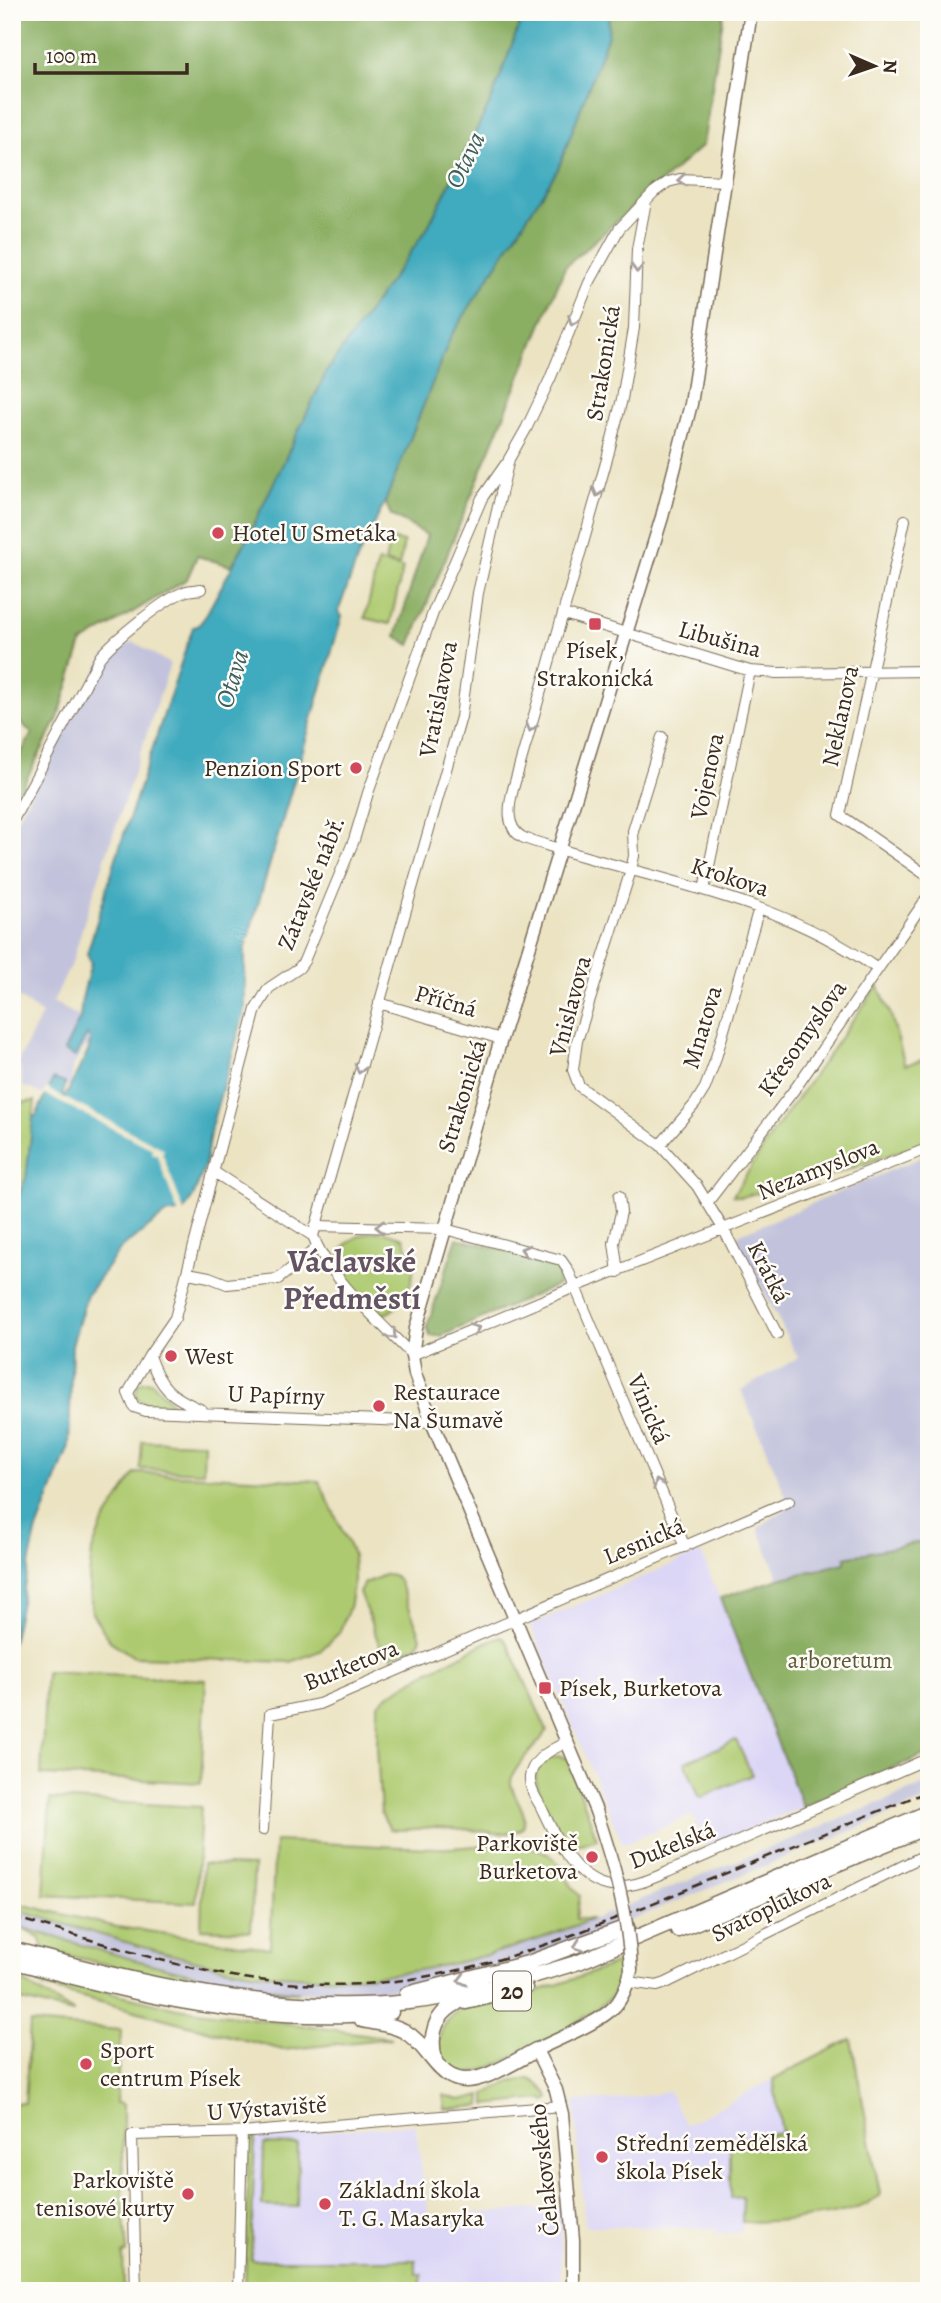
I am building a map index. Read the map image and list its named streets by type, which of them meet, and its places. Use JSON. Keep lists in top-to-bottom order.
{
  "streets": {
    "highway": ["20"],
    "main road": ["Strakonická", "Čelakovského"],
    "street": [
      "Libušina",
      "Vratislavova",
      "Neklanova",
      "Vojenova",
      "Krokova",
      "Zátavské nábř.",
      "Příčná",
      "Vnislavova",
      "Mnatova",
      "Křesomyslova",
      "Nezamyslova",
      "Krátká",
      "U Papírny",
      "Vinická",
      "Lesnická",
      "Burketova",
      "Dukelská",
      "Svatoplukova",
      "U Výstaviště"
    ]
  },
  "crossings": [
    ["Strakonická", "Libušina"],
    ["Strakonická", "Vratislavova"],
    ["Strakonická", "Krokova"],
    ["Strakonická", "Příčná"],
    ["Strakonická", "Nezamyslova"],
    ["Strakonická", "Vinická"],
    ["Libušina", "Neklanova"],
    ["Libušina", "Vojenova"],
    ["Vratislavova", "Zátavské nábř."],
    ["Vratislavova", "Příčná"],
    ["Vratislavova", "Vinická"],
    ["Vojenova", "Krokova"],
    ["Krokova", "Vnislavova"],
    ["Krokova", "Mnatova"],
    ["Krokova", "Křesomyslova"],
    ["Zátavské nábř.", "U Papírny"],
    ["Vnislavova", "Mnatova"],
    ["Vnislavova", "Křesomyslova"],
    ["Vnislavova", "Nezamyslova"],
    ["Vnislavova", "Krátká"],
    ["Nezamyslova", "Krátká"],
    ["Nezamyslova", "Vinická"],
    ["Vinická", "Lesnická"],
    ["Lesnická", "Burketova"],
    ["U Výstaviště", "Čelakovského"]
  ],
  "one_way": ["Vratislavova", "Vinická"],
  "districts": ["Václavské Předměstí"],
  "water": ["Otava"],
  "parks": ["arboretum"],
  "places": {
    "other": [
      "Hotel U Smetáka",
      "Penzion Sport",
      "West",
      "Restaurace Na Šumavě",
      "Parkoviště Burketova",
      "Sport centrum Písek",
      "Střední zemědělská škola Písek",
      "Parkoviště tenisové kurty",
      "Základní škola T. G. Masaryka"
    ],
    "transit": ["Písek, Strakonická", "Písek, Burketova"]
  },
  "scale_bar": "100 m",
  "north": "right"
}
